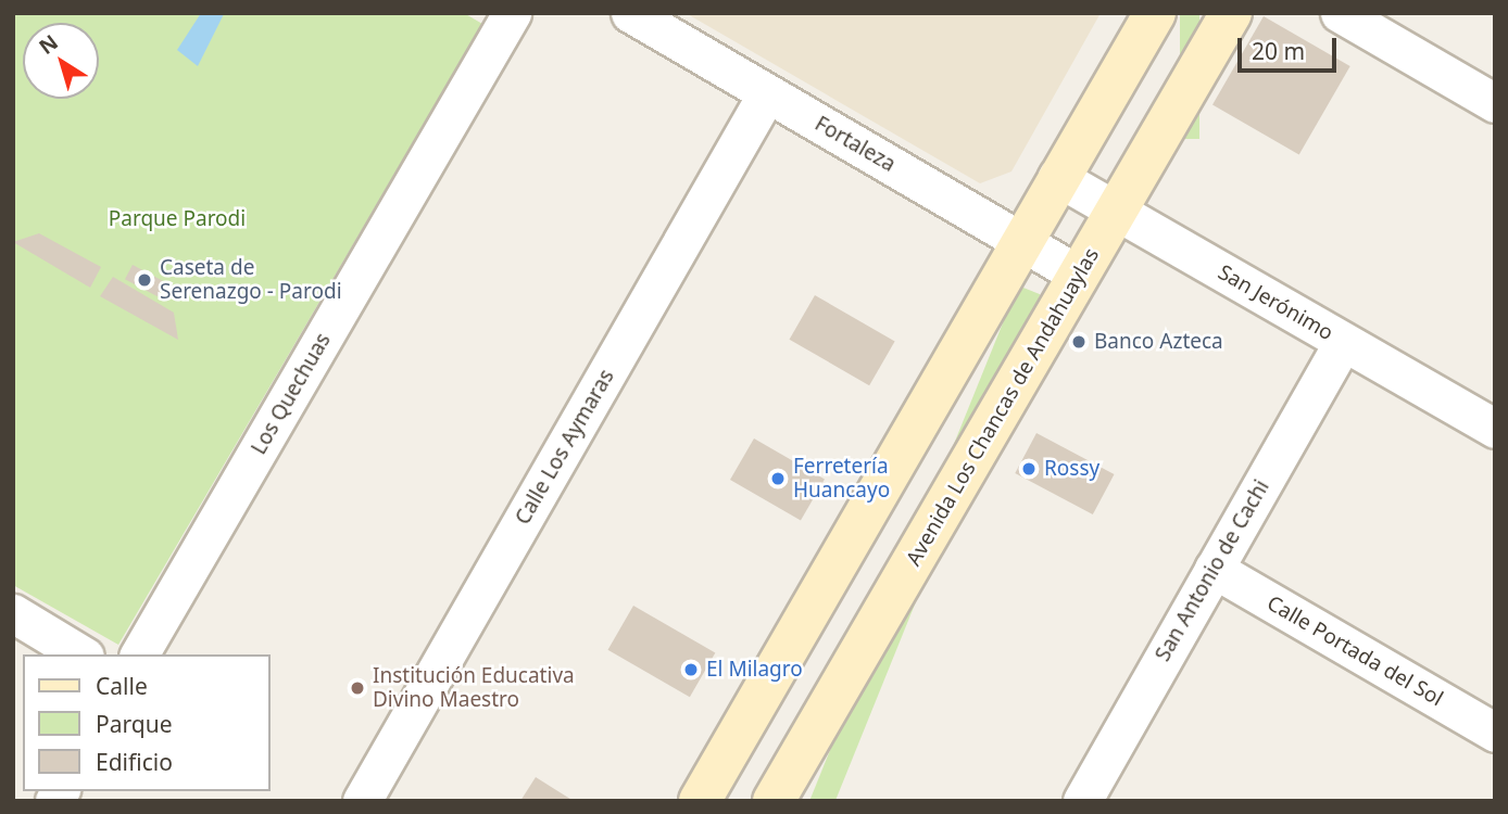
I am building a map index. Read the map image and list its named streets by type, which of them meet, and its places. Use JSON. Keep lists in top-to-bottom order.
{
  "streets": {
    "main road": ["Avenida Los Chancas de Andahuaylas"],
    "street": [
      "Fortaleza",
      "San Jerónimo",
      "Los Quechuas",
      "Calle Los Aymaras",
      "San Antonio de Cachi",
      "Calle Portada del Sol"
    ]
  },
  "crossings": [
    ["Fortaleza", "Avenida Los Chancas de Andahuaylas"],
    ["Fortaleza", "Calle Los Aymaras"],
    ["San Jerónimo", "Avenida Los Chancas de Andahuaylas"],
    ["San Jerónimo", "San Antonio de Cachi"],
    ["San Antonio de Cachi", "Calle Portada del Sol"]
  ],
  "parks": ["Parque Parodi"],
  "places": [
    "Caseta de Serenazgo - Parodi",
    "Banco Azteca",
    "Rossy",
    "Ferretería Huancayo",
    "El Milagro",
    "Institución Educativa Divino Maestro"
  ],
  "legend": ["Calle", "Parque", "Edificio"],
  "scale_bar": "20 m",
  "north": "top left"
}
